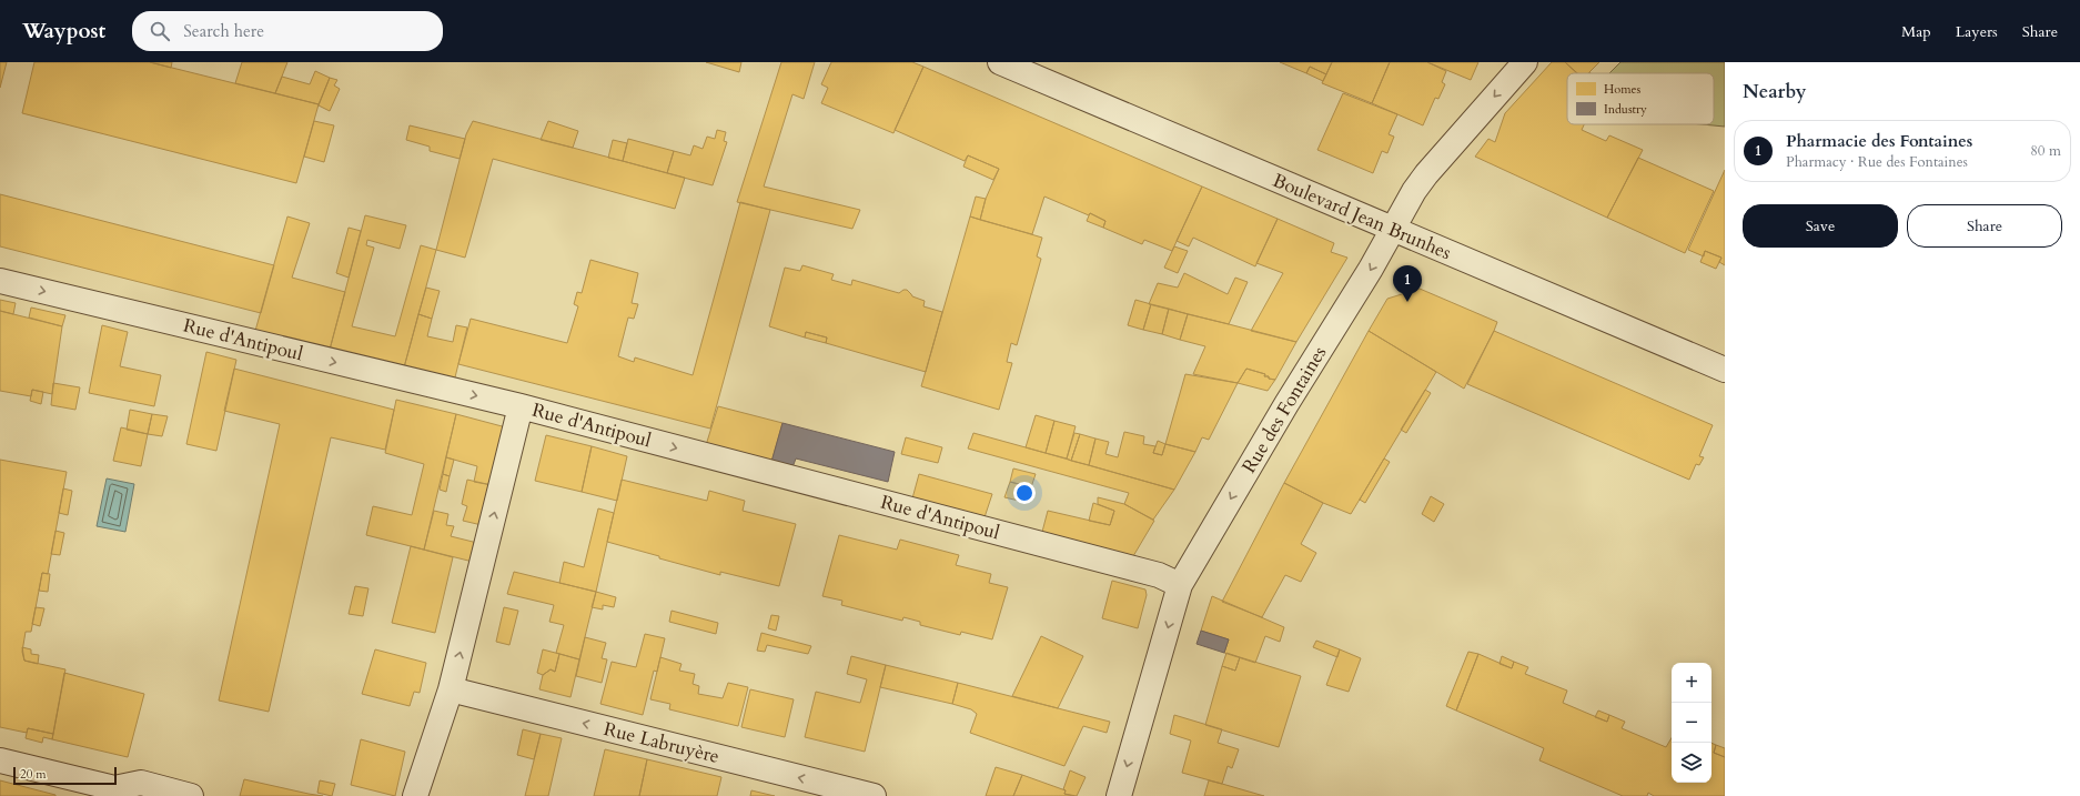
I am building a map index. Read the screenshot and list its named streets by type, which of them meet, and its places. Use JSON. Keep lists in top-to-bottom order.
{
  "streets": {
    "street": [
      "Boulevard Jean Brunhes",
      "Rue d'Antipoul",
      "Rue des Fontaines",
      "Rue Labruyère"
    ]
  },
  "crossings": [
    ["Boulevard Jean Brunhes", "Rue des Fontaines"],
    ["Rue d'Antipoul", "Rue des Fontaines"]
  ],
  "one_way": ["Rue d'Antipoul", "Rue des Fontaines", "Rue Labruyère"],
  "legend": ["Homes", "Industry"],
  "scale_bar": "20 m",
  "page": {
    "header": "Waypost",
    "search": "Search here",
    "nav": ["Map", "Layers", "Share"],
    "heading": "Nearby",
    "list": [
      {
        "mark": "1",
        "name": "Pharmacie des Fontaines",
        "note": "Pharmacy · Rue des Fontaines",
        "value": "80 m"
      }
    ],
    "buttons": ["Save", "Share"],
    "pins": "1",
    "map_buttons": ["+", "−"],
    "scale": "20 m"
  }
}
